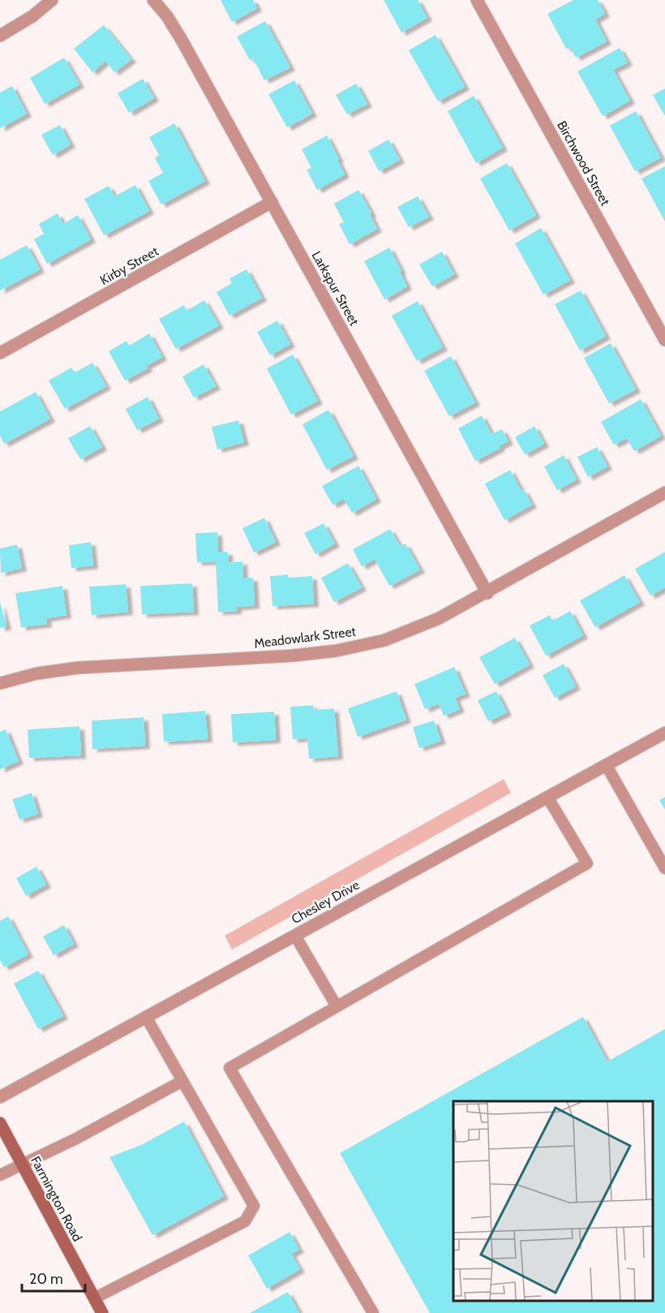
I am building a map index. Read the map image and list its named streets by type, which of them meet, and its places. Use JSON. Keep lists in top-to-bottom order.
{
  "streets": {
    "main road": ["Farmington Road"],
    "street": [
      "Birchwood Street",
      "Kirby Street",
      "Larkspur Street",
      "Meadowlark Street",
      "Chesley Drive"
    ]
  },
  "crossings": [
    ["Kirby Street", "Larkspur Street"],
    ["Larkspur Street", "Meadowlark Street"]
  ],
  "scale_bar": "20 m"
}
